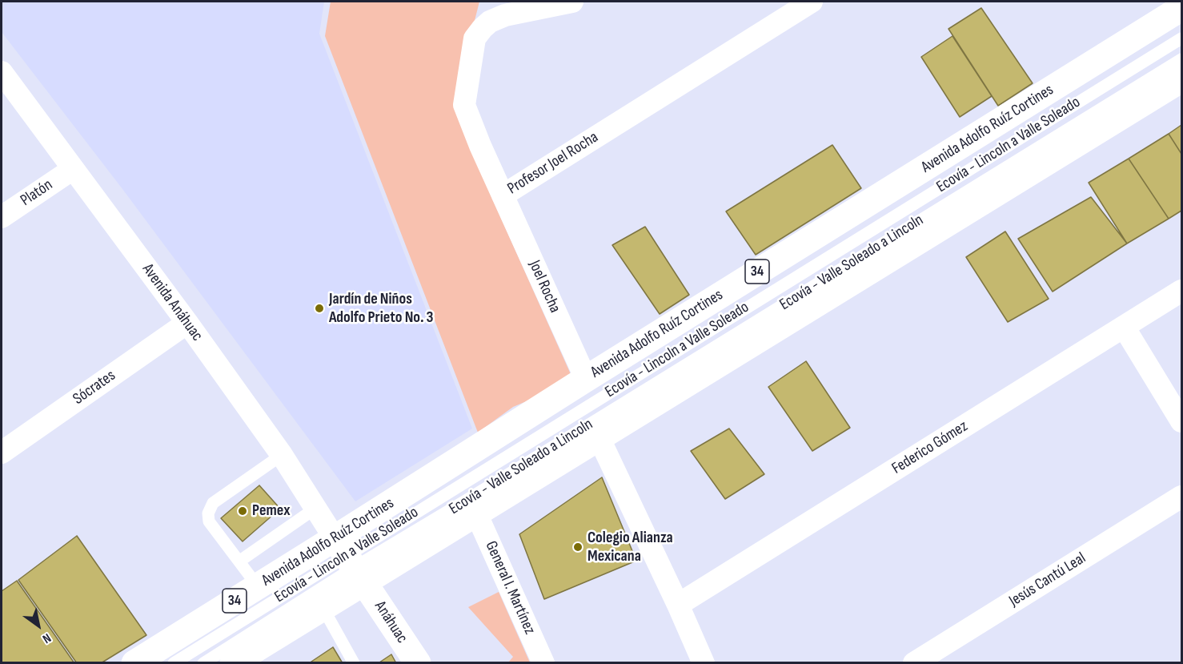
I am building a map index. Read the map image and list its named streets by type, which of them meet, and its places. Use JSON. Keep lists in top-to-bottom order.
{
  "streets": {
    "main road": ["Avenida Adolfo Ruíz Cortines", "34", "Anáhuac"],
    "street": [
      "Profesor Joel Rocha",
      "Platón",
      "Joel Rocha",
      "Avenida Anáhuac",
      "Sócrates",
      "Federico Gómez",
      "Jesús Cantú Leal",
      "General I. Martínez"
    ],
    "lane": ["Ecovía - Lincoln a Valle Soleado", "Ecovía - Valle Soleado a Lincoln"]
  },
  "crossings": [
    ["Avenida Adolfo Ruíz Cortines", "Ecovía - Lincoln a Valle Soleado"],
    ["Avenida Adolfo Ruíz Cortines", "Ecovía - Valle Soleado a Lincoln"],
    ["Avenida Adolfo Ruíz Cortines", "Joel Rocha"],
    ["Avenida Adolfo Ruíz Cortines", "Avenida Anáhuac"],
    ["Avenida Adolfo Ruíz Cortines", "General I. Martínez"],
    ["Avenida Adolfo Ruíz Cortines", "Anáhuac"],
    ["Ecovía - Lincoln a Valle Soleado", "Ecovía - Valle Soleado a Lincoln"],
    ["Ecovía - Lincoln a Valle Soleado", "Avenida Anáhuac"],
    ["Ecovía - Lincoln a Valle Soleado", "Anáhuac"],
    ["Profesor Joel Rocha", "Joel Rocha"],
    ["Platón", "Avenida Anáhuac"],
    ["Ecovía - Valle Soleado a Lincoln", "Avenida Anáhuac"],
    ["Ecovía - Valle Soleado a Lincoln", "Anáhuac"],
    ["Avenida Anáhuac", "Sócrates"],
    ["Avenida Anáhuac", "Anáhuac"]
  ],
  "places": ["Jardín de Niños Adolfo Prieto No. 3", "Pemex", "Colegio Alianza Mexicana"],
  "north": "bottom right"
}
